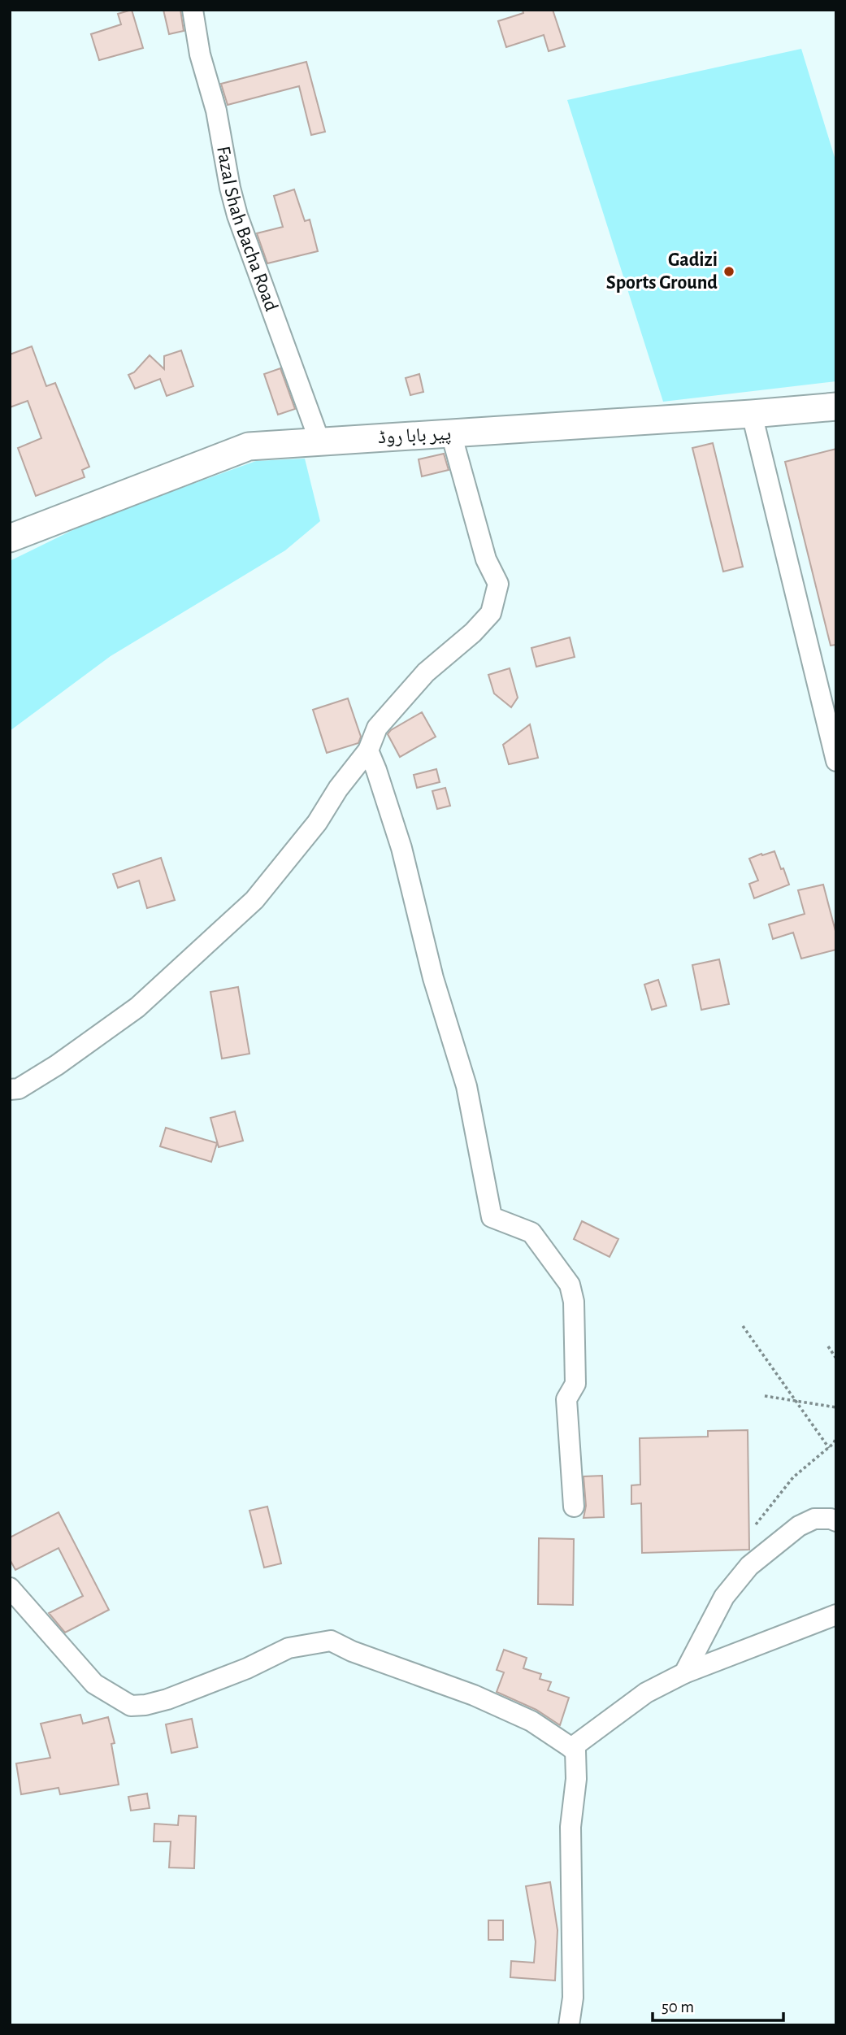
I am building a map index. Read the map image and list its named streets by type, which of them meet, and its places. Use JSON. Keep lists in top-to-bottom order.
{
  "streets": {
    "main road": ["پیر بابا روڈ"],
    "street": ["Fazal Shah Bacha Road"]
  },
  "crossings": [
    ["Fazal Shah Bacha Road", "پیر بابا روڈ"]
  ],
  "places": ["Gadizi Sports Ground"],
  "scale_bar": "50 m"
}
